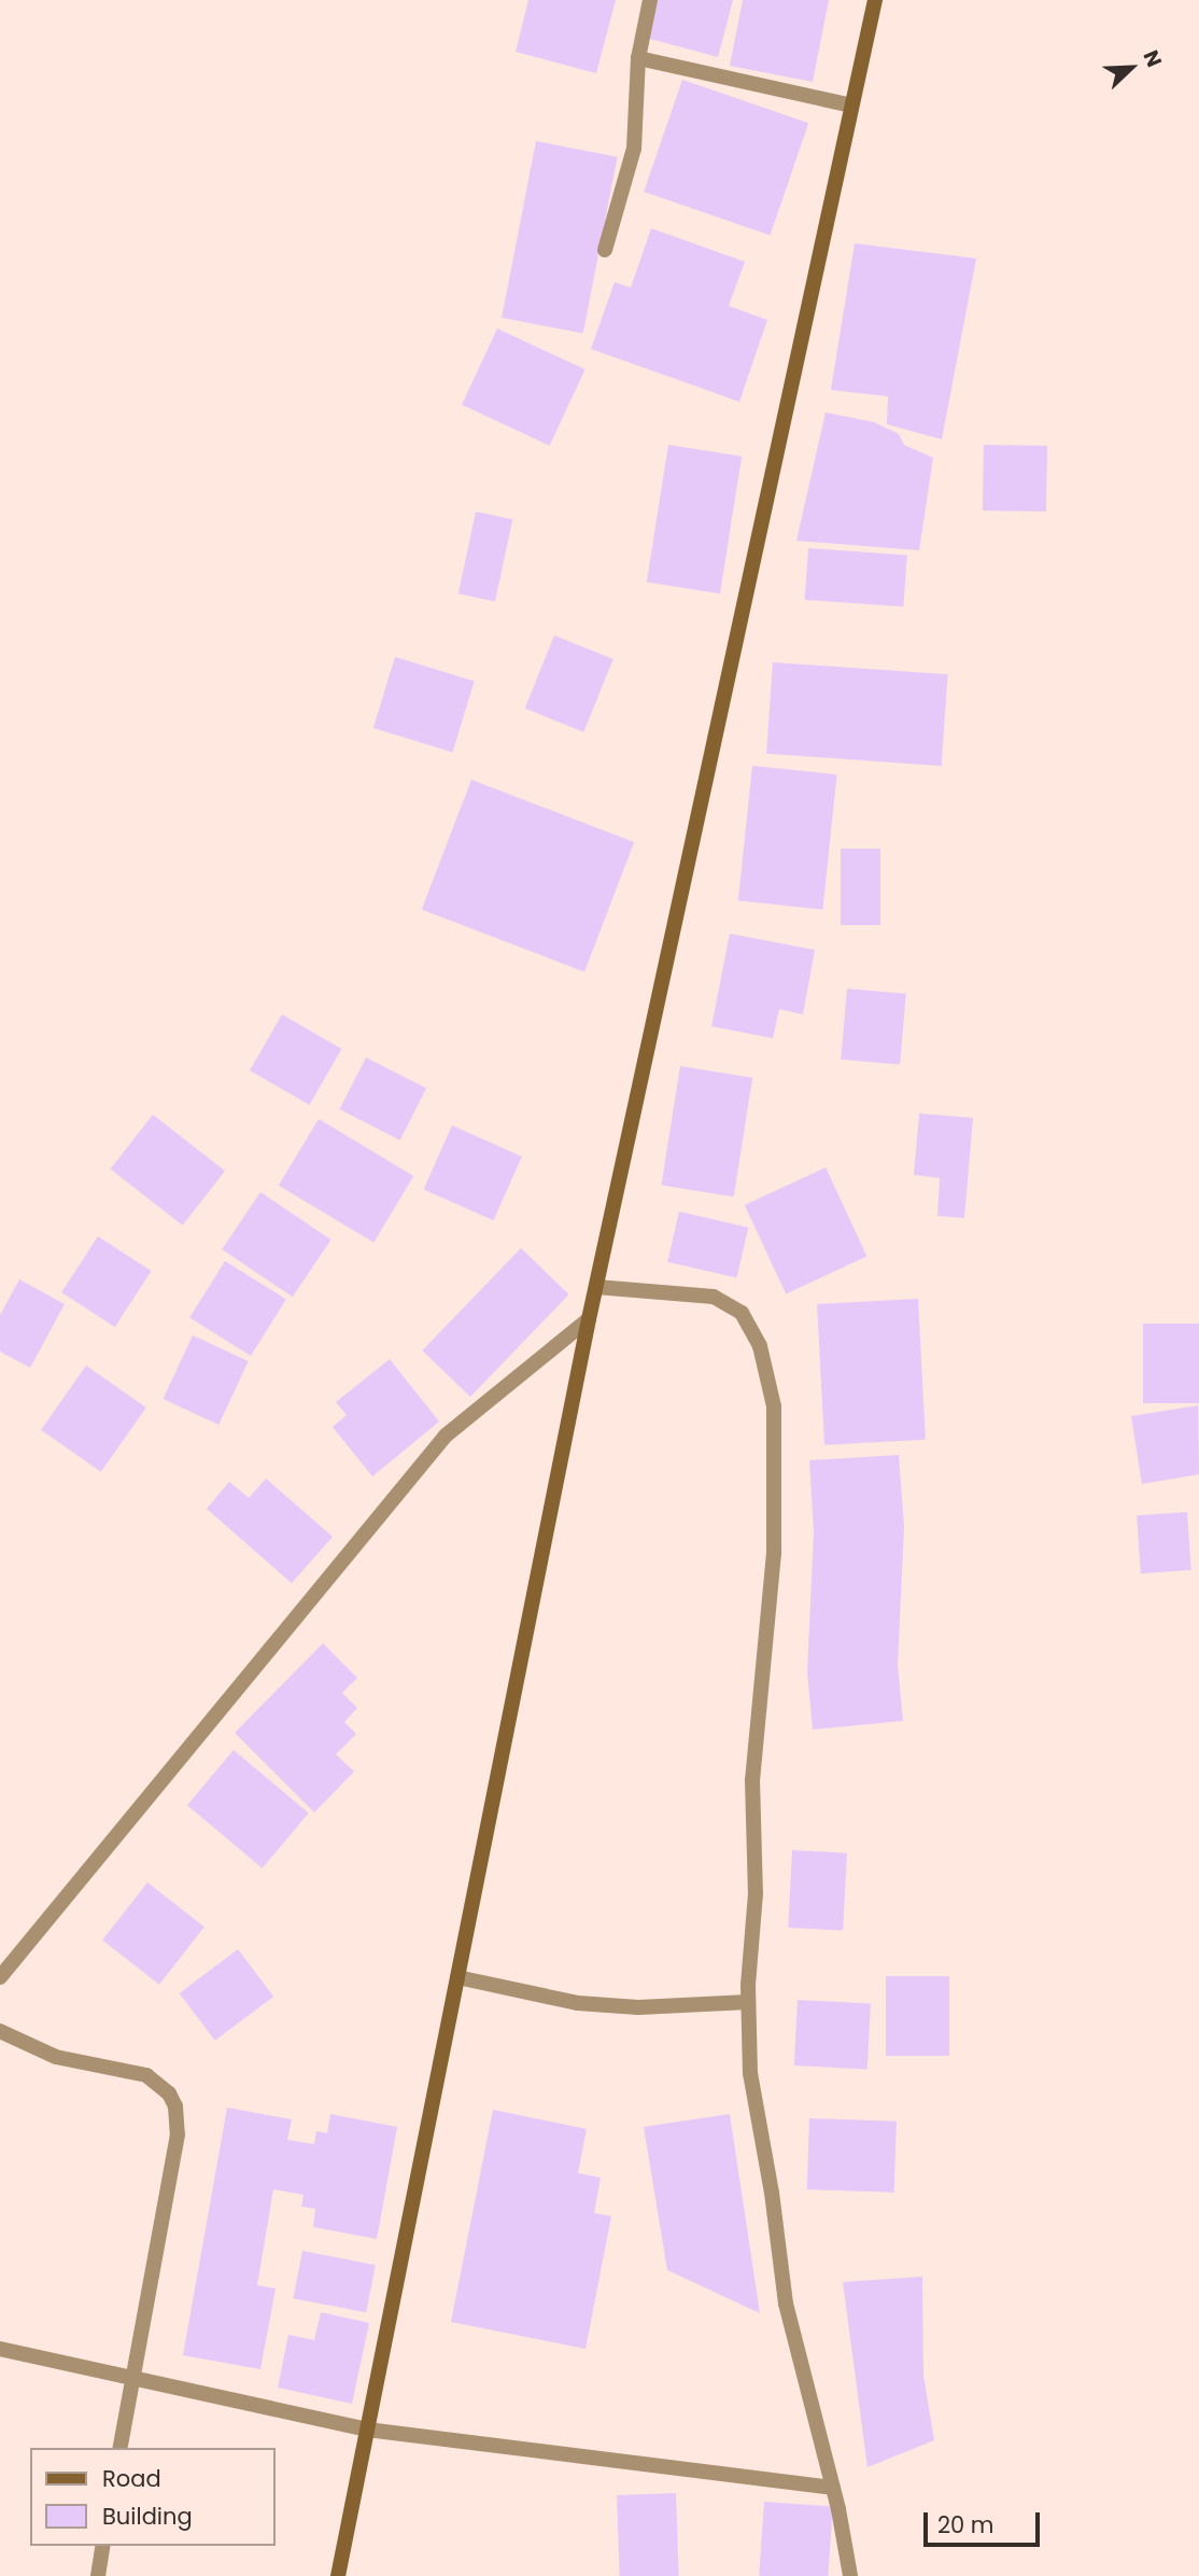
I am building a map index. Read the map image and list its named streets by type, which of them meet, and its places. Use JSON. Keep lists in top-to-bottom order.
{
  "legend": ["Road", "Building"],
  "scale_bar": "20 m",
  "north": "top right"
}
